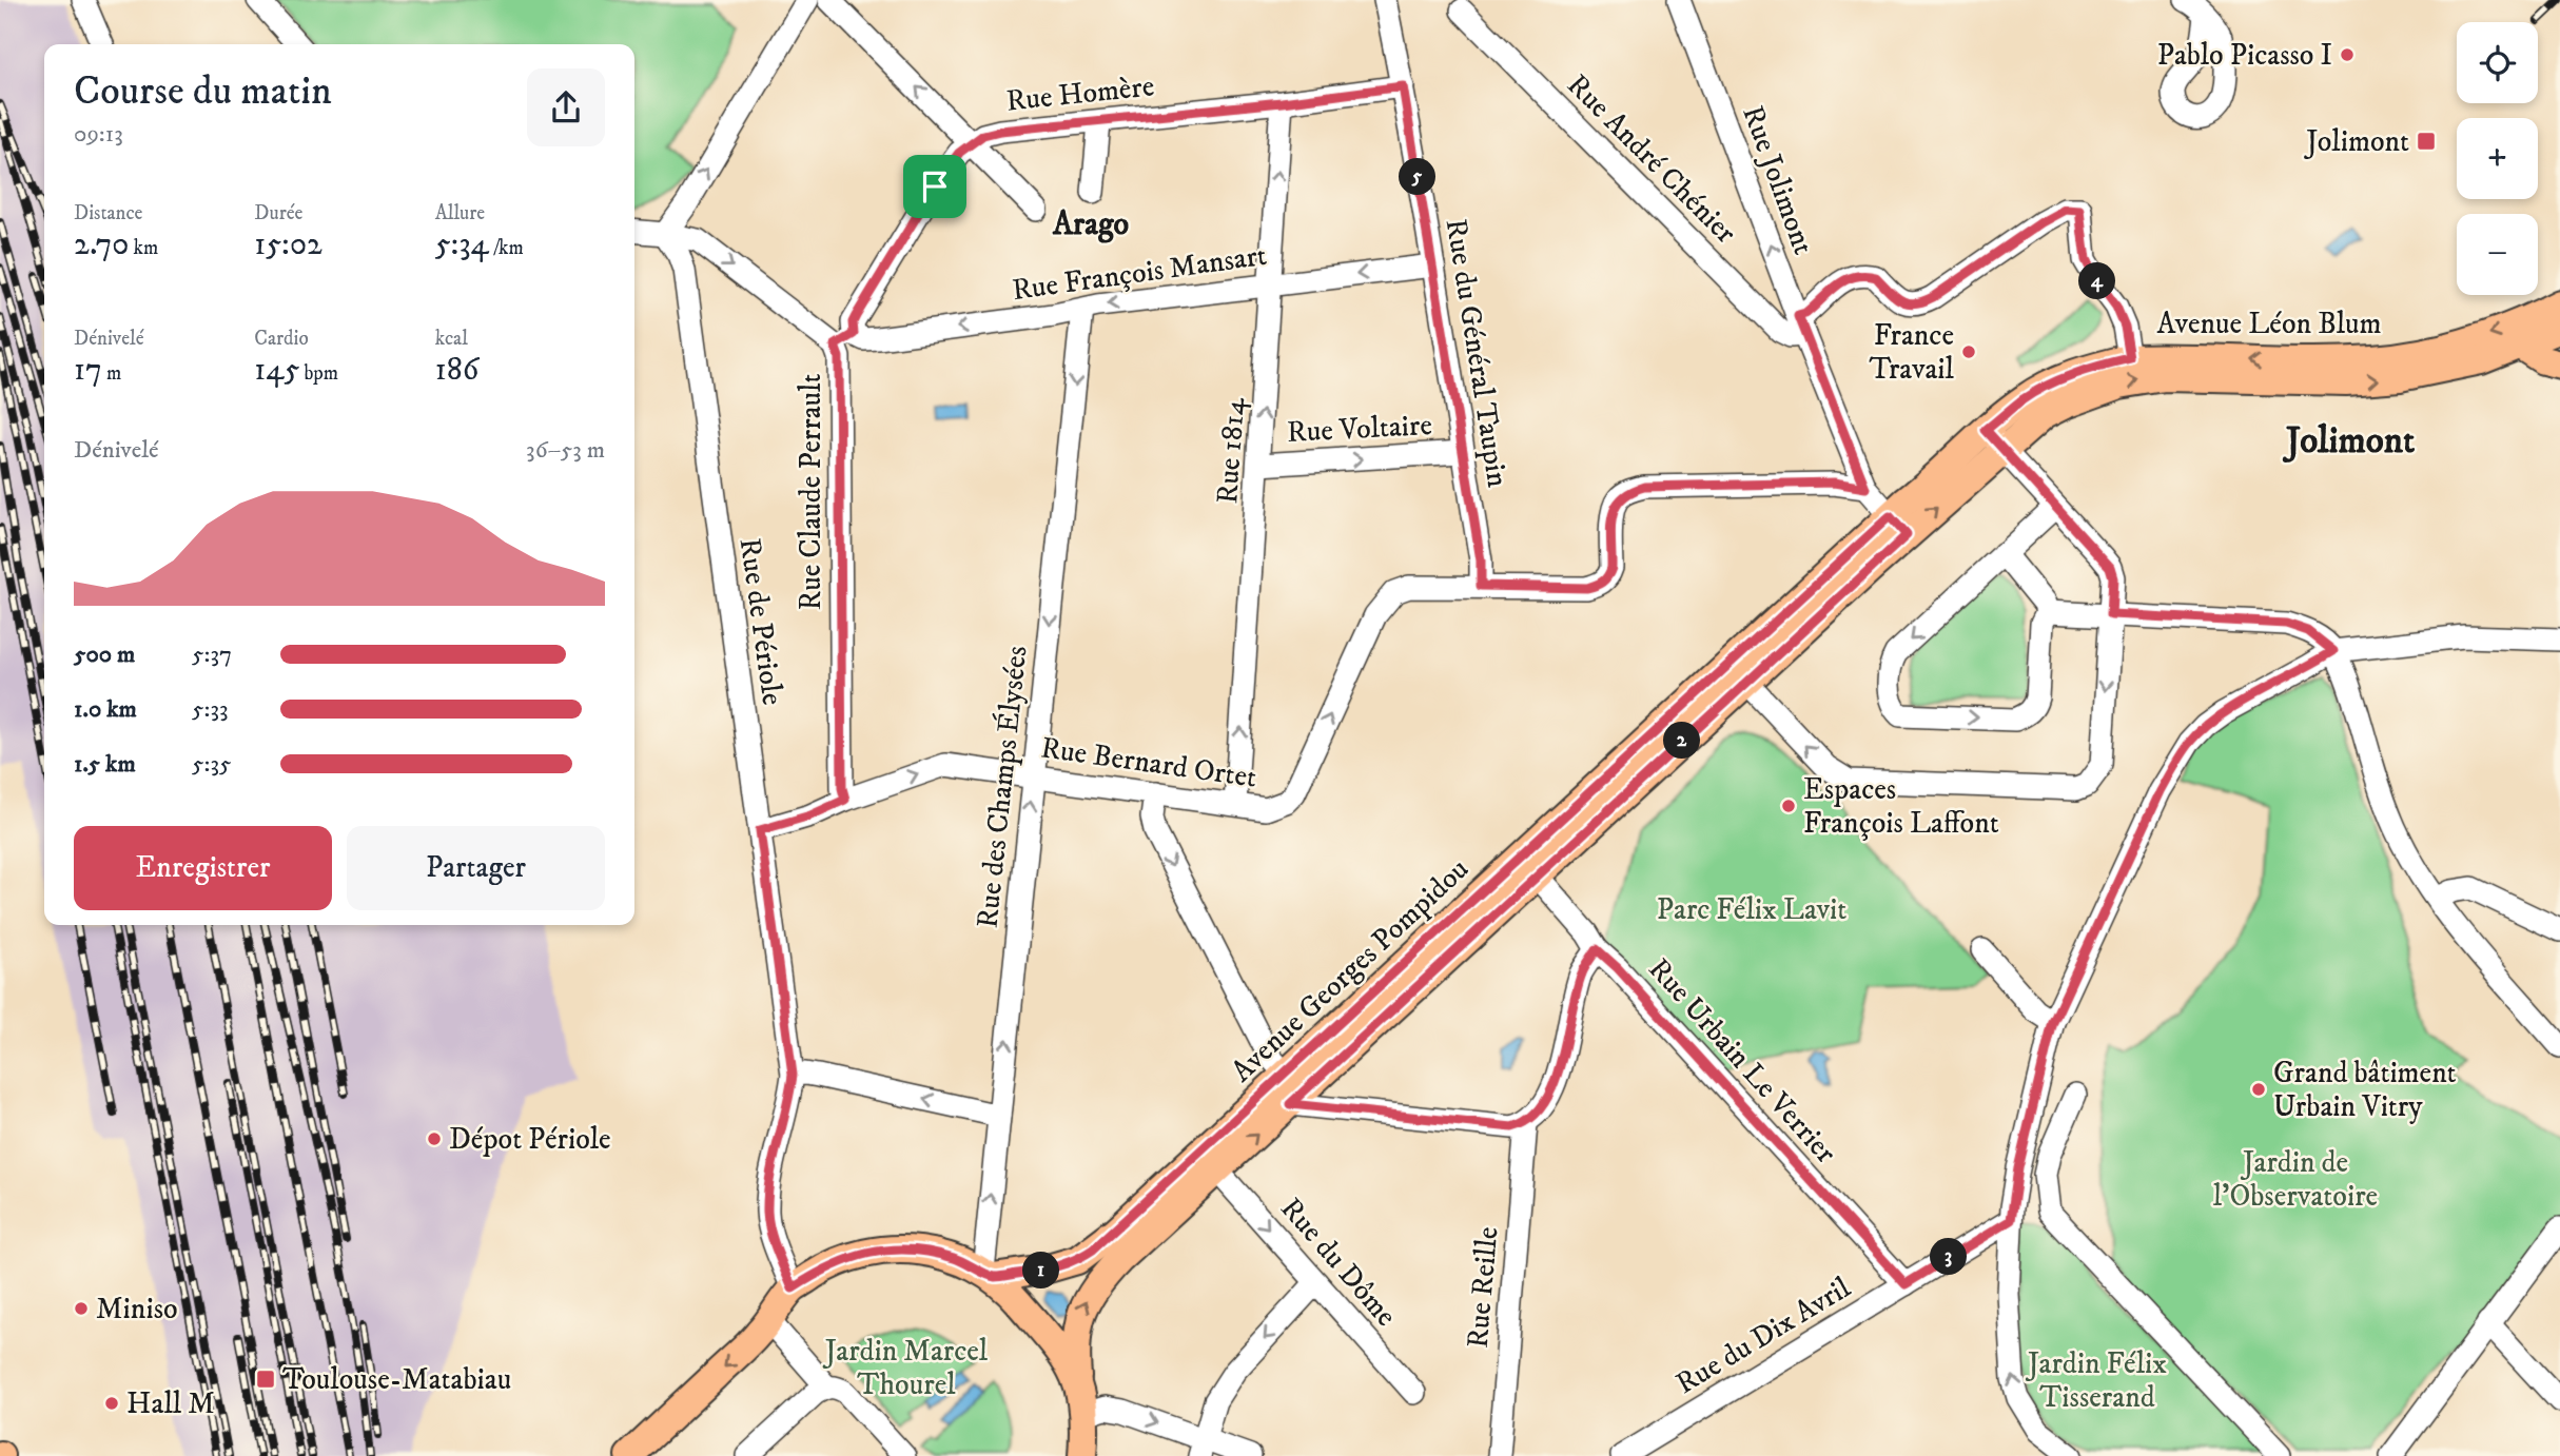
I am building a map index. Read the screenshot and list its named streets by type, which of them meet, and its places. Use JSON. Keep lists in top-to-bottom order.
{
  "streets": {
    "main road": ["Avenue Léon Blum", "Avenue Georges Pompidou"],
    "street": [
      "Rue Homère",
      "Rue André Chénier",
      "Rue Jolimont",
      "Rue François Mansart",
      "Rue du Général Taupin",
      "Rue Voltaire",
      "Rue 1814",
      "Rue Claude Perrault",
      "Rue de Périole",
      "Rue Bernard Ortet",
      "Rue des Champs Élysées",
      "Rue Urbain Le Verrier",
      "Rue du Dôme",
      "Rue Reille",
      "Rue du Dix Avril"
    ]
  },
  "crossings": [
    ["Rue Homère", "Rue du Général Taupin"],
    ["Rue Homère", "Rue 1814"],
    ["Rue André Chénier", "Rue Jolimont"],
    ["Rue Jolimont", "Avenue Léon Blum"],
    ["Rue Jolimont", "Rue Bernard Ortet"],
    ["Rue François Mansart", "Rue du Général Taupin"],
    ["Rue François Mansart", "Rue 1814"],
    ["Rue François Mansart", "Rue Claude Perrault"],
    ["Rue François Mansart", "Rue des Champs Élysées"],
    ["Avenue Léon Blum", "Avenue Georges Pompidou"],
    ["Rue du Général Taupin", "Rue Voltaire"],
    ["Rue du Général Taupin", "Rue Bernard Ortet"],
    ["Rue Voltaire", "Rue 1814"],
    ["Rue 1814", "Rue Bernard Ortet"],
    ["Rue Claude Perrault", "Rue de Périole"],
    ["Rue Claude Perrault", "Rue Bernard Ortet"],
    ["Rue de Périole", "Rue Bernard Ortet"],
    ["Rue Bernard Ortet", "Rue des Champs Élysées"],
    ["Rue des Champs Élysées", "Avenue Georges Pompidou"],
    ["Avenue Georges Pompidou", "Rue Urbain Le Verrier"],
    ["Avenue Georges Pompidou", "Rue du Dôme"],
    ["Rue Urbain Le Verrier", "Rue du Dix Avril"]
  ],
  "one_way": [
    "Rue Jolimont",
    "Rue François Mansart",
    "Rue Voltaire",
    "Rue 1814",
    "Rue Bernard Ortet",
    "Rue du Dôme"
  ],
  "districts": ["Arago", "Jolimont"],
  "parks": [
    "Parc Félix Lavit",
    "Jardin de l'Observatoire",
    "Jardin Marcel Thourel",
    "Jardin Félix Tisserand"
  ],
  "places": {
    "other": [
      "Pablo Picasso I",
      "France Travail",
      "Espaces François Laffont",
      "Grand bâtiment Urbain Vitry",
      "Dépot Périole",
      "Miniso",
      "Hall M"
    ],
    "transit": ["Jolimont", "Toulouse-Matabiau"]
  },
  "page": {
    "map_buttons": ["+", "−"],
    "heading": ["Course du matin", "09:13"],
    "pins": [
      "5",
      "4",
      "2",
      "3",
      "1"
    ],
    "stats": [
      ["Distance", "2.70 km"],
      ["Durée", "15:02"],
      ["Allure", "5:34 /km"],
      ["Dénivelé", "17 m"],
      ["Cardio", "145 bpm"],
      ["kcal", "186"]
    ],
    "chart": ["Dénivelé", "36–53 m"],
    "list": [
      {
        "name": "500 m",
        "note": "5:37"
      },
      {
        "name": "1.0 km",
        "note": "5:33"
      },
      {
        "name": "1.5 km",
        "note": "5:35"
      }
    ],
    "buttons": ["Enregistrer", "Partager"]
  }
}
